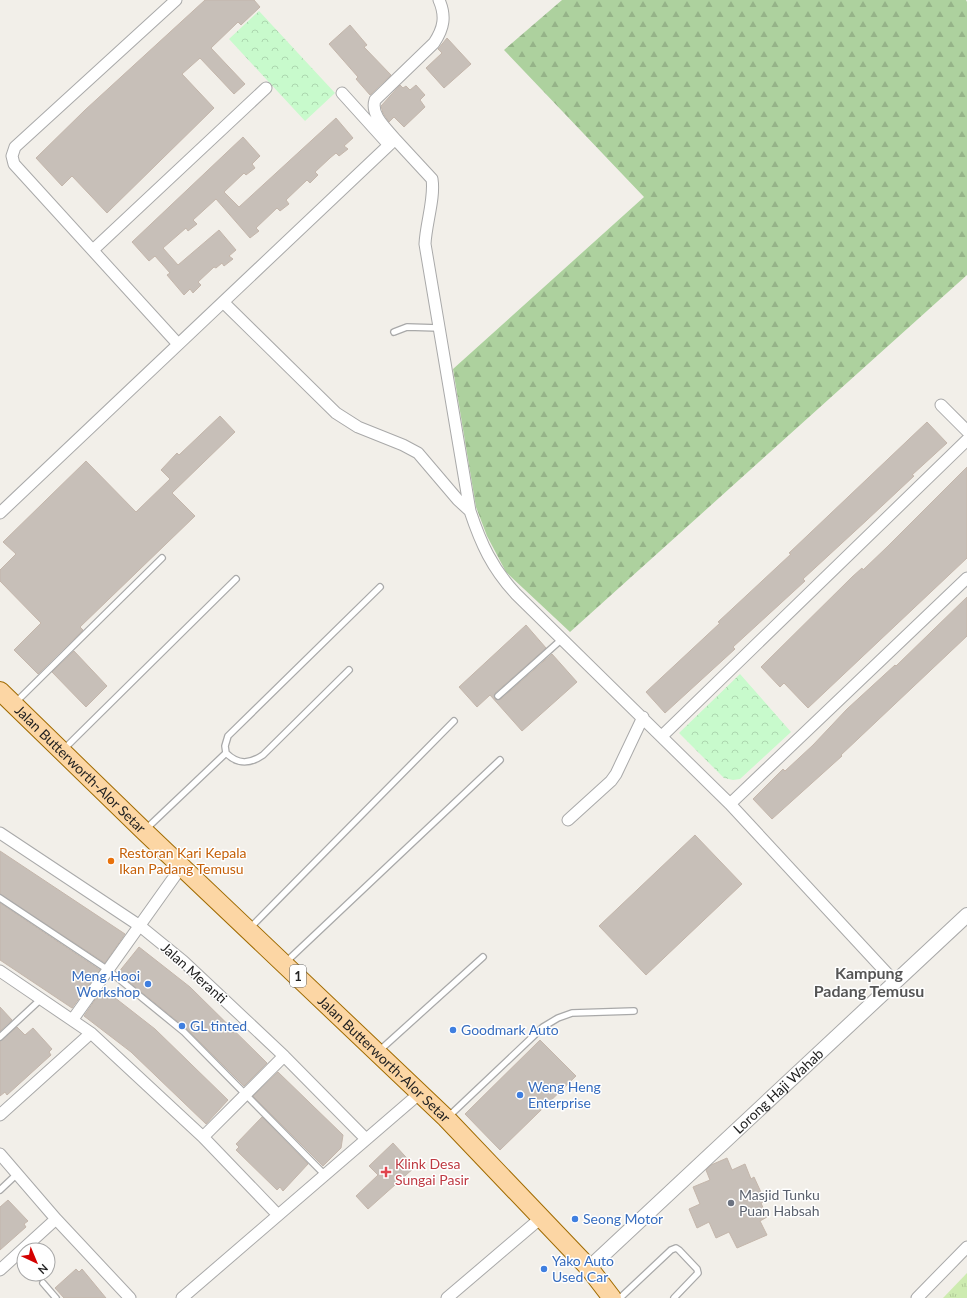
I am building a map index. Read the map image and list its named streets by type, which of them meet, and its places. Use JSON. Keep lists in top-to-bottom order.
{
  "streets": {
    "main road": ["Jalan Butterworth-Alor Setar", "1"],
    "street": ["Jalan Meranti", "Lorong Haji Wahab"]
  },
  "crossings": [
    ["Jalan Butterworth-Alor Setar", "1"],
    ["Jalan Butterworth-Alor Setar", "Lorong Haji Wahab"],
    ["1", "Lorong Haji Wahab"]
  ],
  "districts": ["Kampung Padang Temusu"],
  "places": {
    "other": [
      "Restoran Kari Kepala Ikan Padang Temusu",
      "Meng Hooi Workshop",
      "GL tinted",
      "Goodmark Auto",
      "Weng Heng Enterprise",
      "Masjid Tunku Puan Habsah",
      "Seong Motor",
      "Yako Auto Used Car"
    ],
    "health": ["Klink Desa Sungai Pasir"]
  },
  "north": "bottom right"
}
